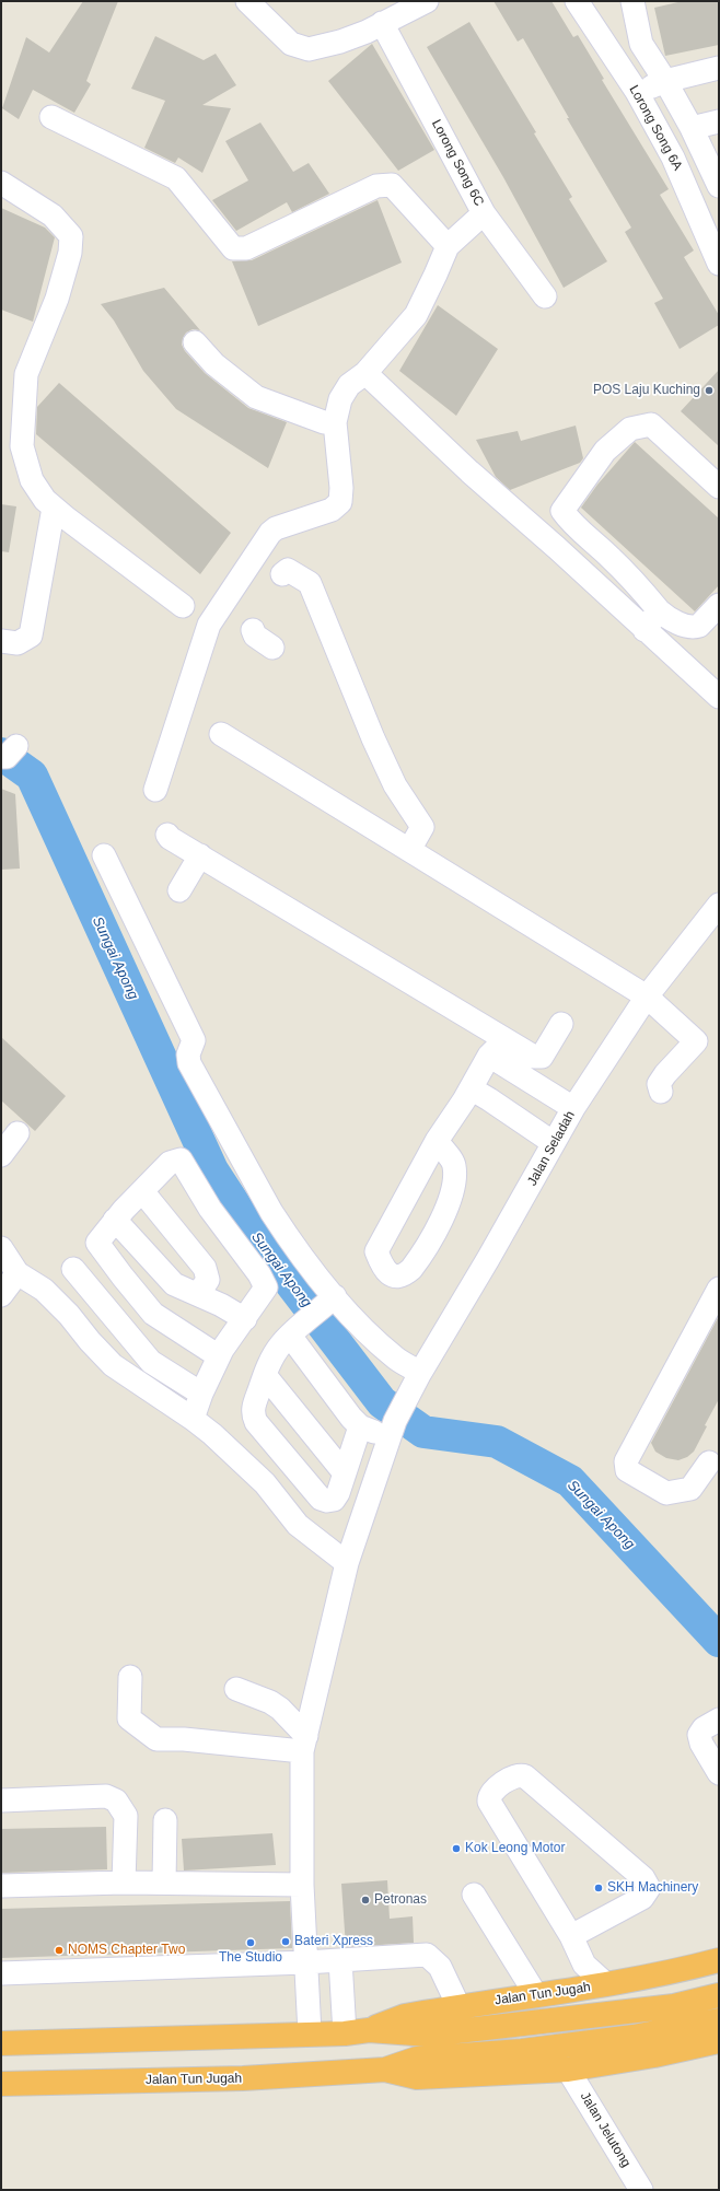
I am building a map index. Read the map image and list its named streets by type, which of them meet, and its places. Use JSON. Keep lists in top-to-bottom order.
{
  "streets": {
    "highway": ["Jalan Tun Jugah"],
    "street": [
      "Lorong Song 6A",
      "Lorong Song 6C",
      "Jalan Seladah",
      "Jalan Jelutong"
    ]
  },
  "crossings": [
    ["Jalan Seladah", "Jalan Tun Jugah"],
    ["Jalan Tun Jugah", "Jalan Jelutong"]
  ],
  "water": ["Sungai Apong"],
  "places": [
    "POS Laju Kuching",
    "Kok Leong Motor",
    "SKH Machinery",
    "Petronas",
    "Bateri Xpress",
    "The Studio",
    "NOMS Chapter Two"
  ]
}
